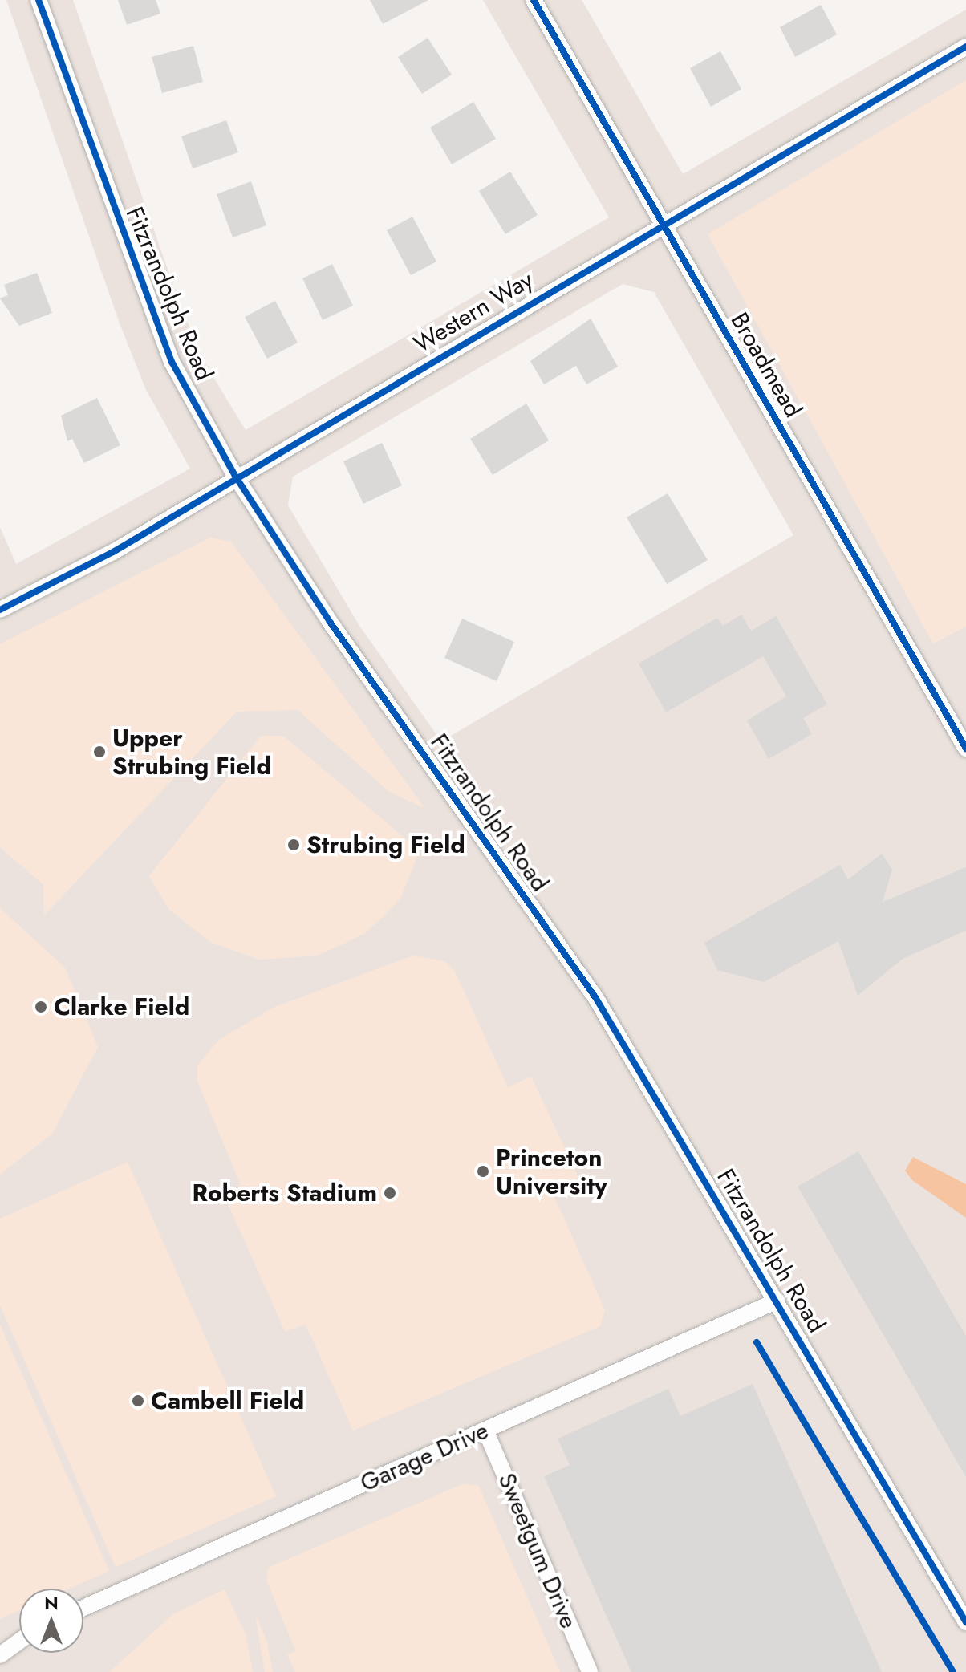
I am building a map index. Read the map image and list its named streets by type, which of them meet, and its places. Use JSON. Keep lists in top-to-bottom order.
{
  "streets": {
    "street": [
      "Fitzrandolph Road",
      "Western Way",
      "Broadmead",
      "Garage Drive",
      "Sweetgum Drive"
    ]
  },
  "crossings": [
    ["Fitzrandolph Road", "Western Way"],
    ["Fitzrandolph Road", "Garage Drive"],
    ["Western Way", "Broadmead"],
    ["Garage Drive", "Sweetgum Drive"]
  ],
  "places": [
    "Upper Strubing Field",
    "Strubing Field",
    "Clarke Field",
    "Princeton University",
    "Roberts Stadium",
    "Cambell Field"
  ],
  "north": "top"
}
